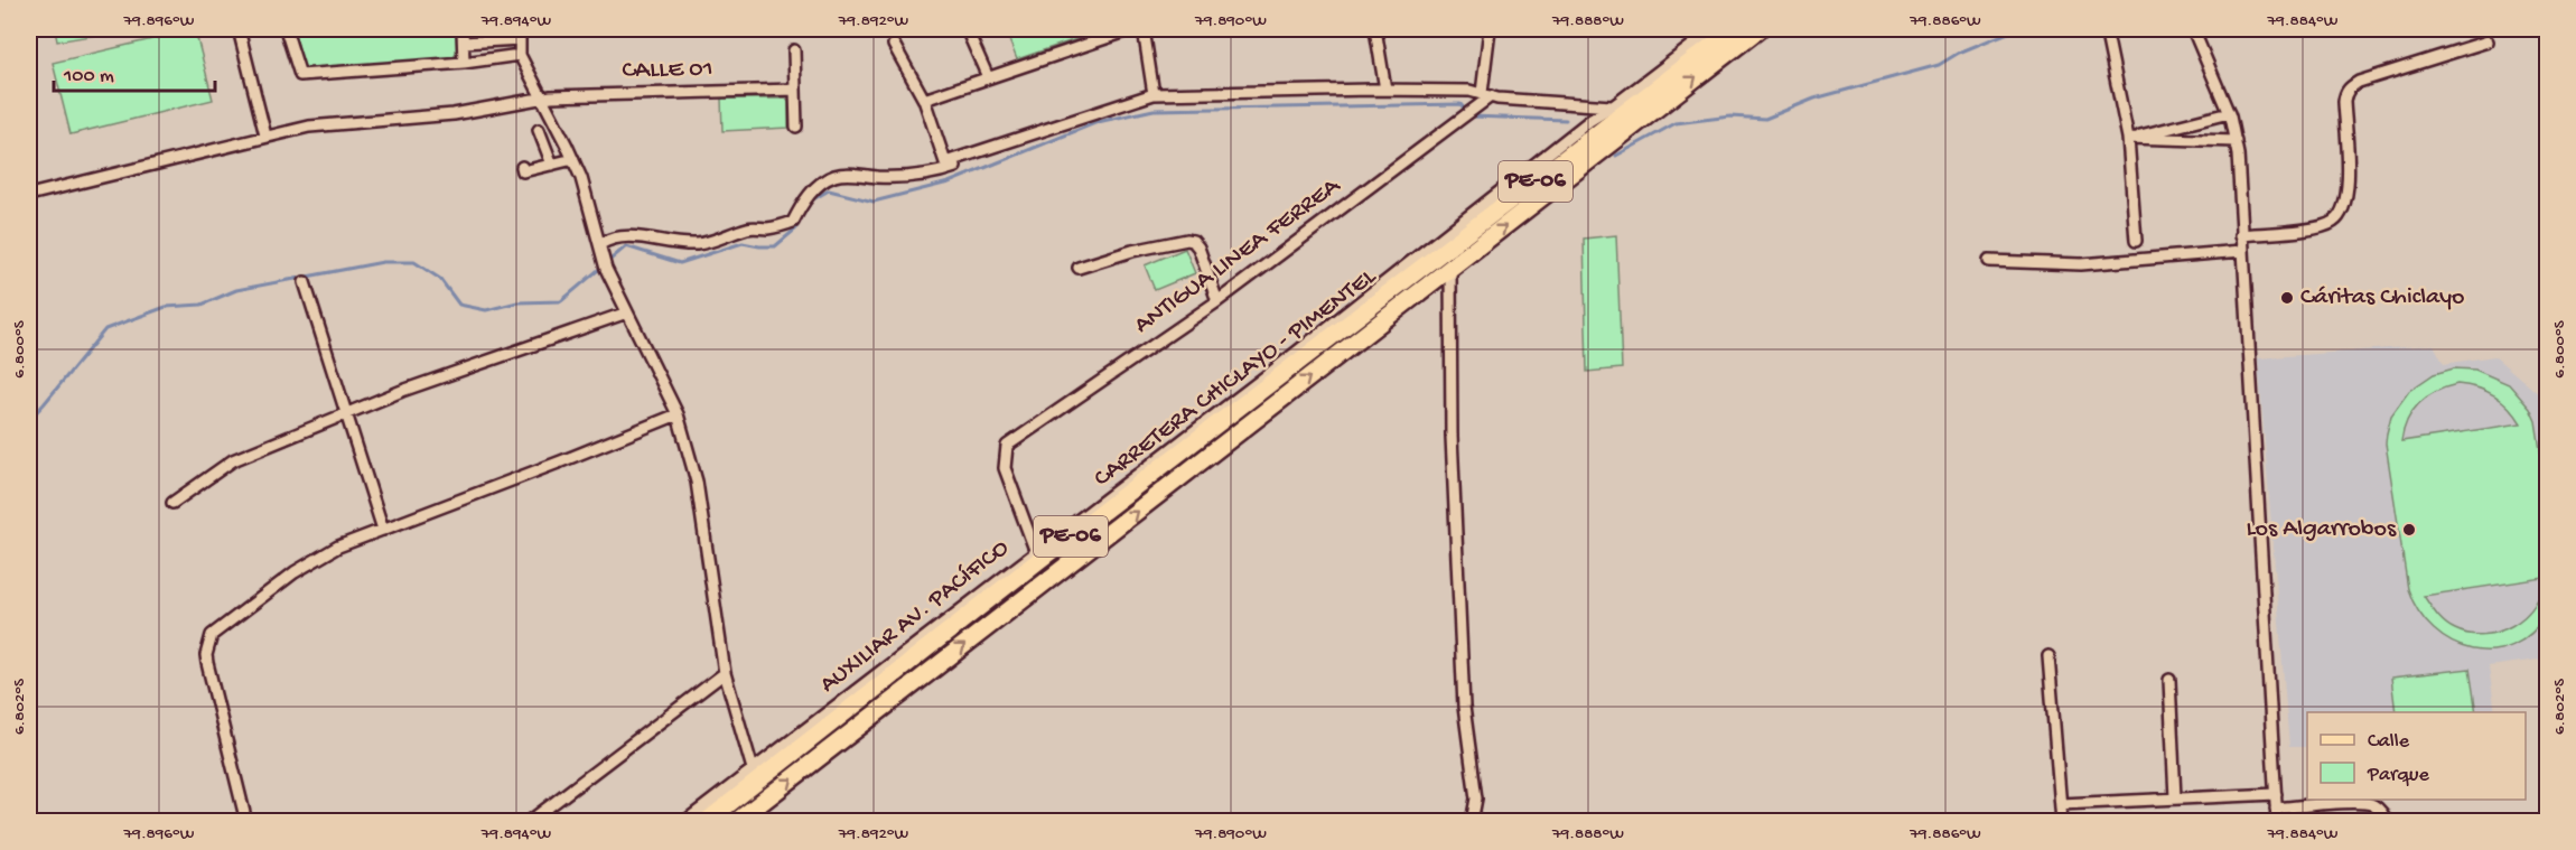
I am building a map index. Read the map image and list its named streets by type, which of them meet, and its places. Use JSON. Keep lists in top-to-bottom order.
{
  "streets": {
    "main road": ["PE-06", "CARRETERA CHICLAYO - PIMENTEL"],
    "street": ["CALLE 01", "ANTIGUA LINEA FERREA", "AUXILIAR AV. PACÍFICO"]
  },
  "crossings": [
    ["ANTIGUA LINEA FERREA", "CARRETERA CHICLAYO - PIMENTEL"],
    ["ANTIGUA LINEA FERREA", "AUXILIAR AV. PACÍFICO"],
    ["CARRETERA CHICLAYO - PIMENTEL", "AUXILIAR AV. PACÍFICO"]
  ],
  "places": ["Cáritas Chiclayo", "Los Algarrobos"],
  "legend": ["Calle", "Parque"],
  "scale_bar": "100 m",
  "coordinates": [
    "79.896°W",
    "79.894°W",
    "79.892°W",
    "79.890°W",
    "79.888°W",
    "79.886°W",
    "79.884°W",
    "6.800°S",
    "6.802°S"
  ]
}
